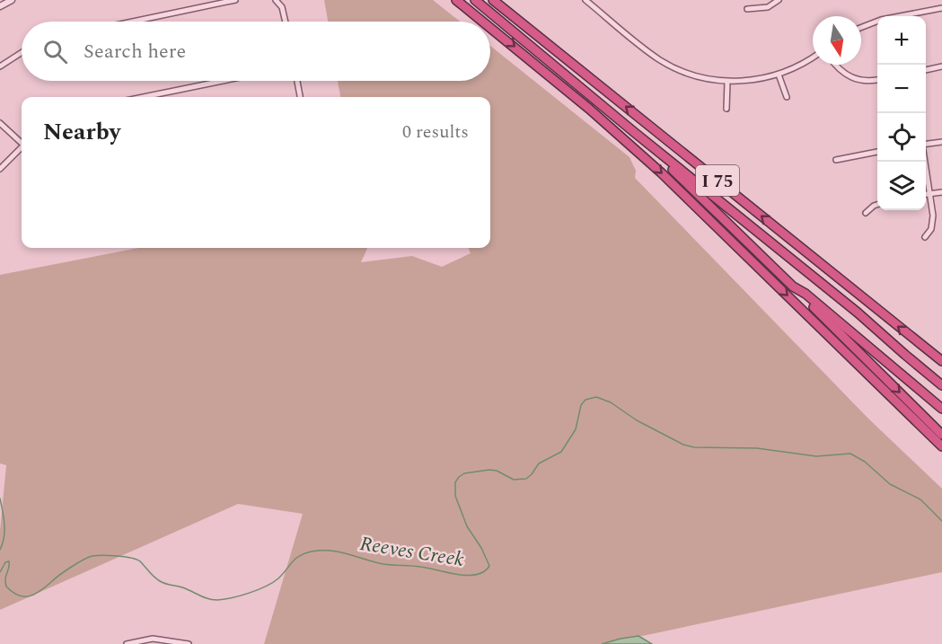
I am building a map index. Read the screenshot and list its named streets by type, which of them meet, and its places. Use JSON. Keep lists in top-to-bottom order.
{
  "streets": {
    "highway": ["I 75"]
  },
  "water": ["Reeves Creek"],
  "north": "bottom",
  "page": {
    "map_buttons": ["+", "−"],
    "search": "Search here",
    "heading": ["Nearby", "0 results"]
  }
}
